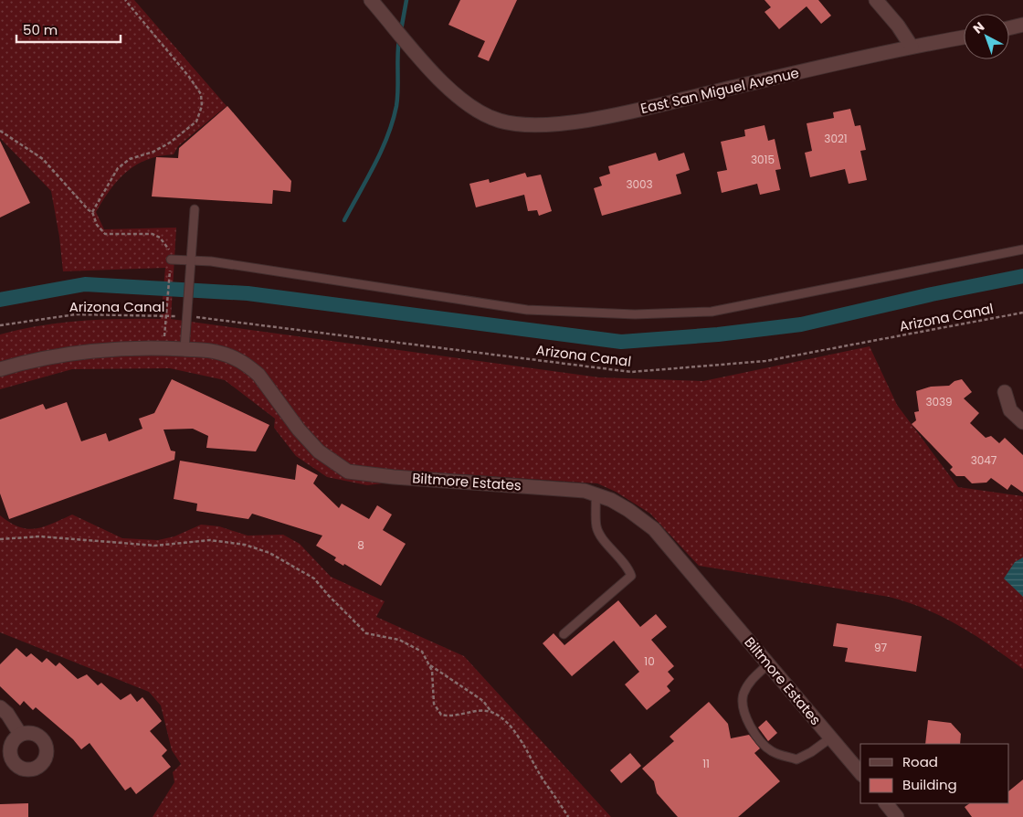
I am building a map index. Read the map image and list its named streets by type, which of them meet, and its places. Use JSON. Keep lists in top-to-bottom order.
{
  "streets": {
    "street": ["East San Miguel Avenue", "Biltmore Estates"],
    "path": ["Arizona Canal"]
  },
  "house_numbers": [
    "3021",
    "3015",
    "3003",
    "3039",
    "3047",
    "8",
    "97",
    "10",
    "11"
  ],
  "legend": ["Road", "Building"],
  "scale_bar": "50 m",
  "north": "top left"
}
